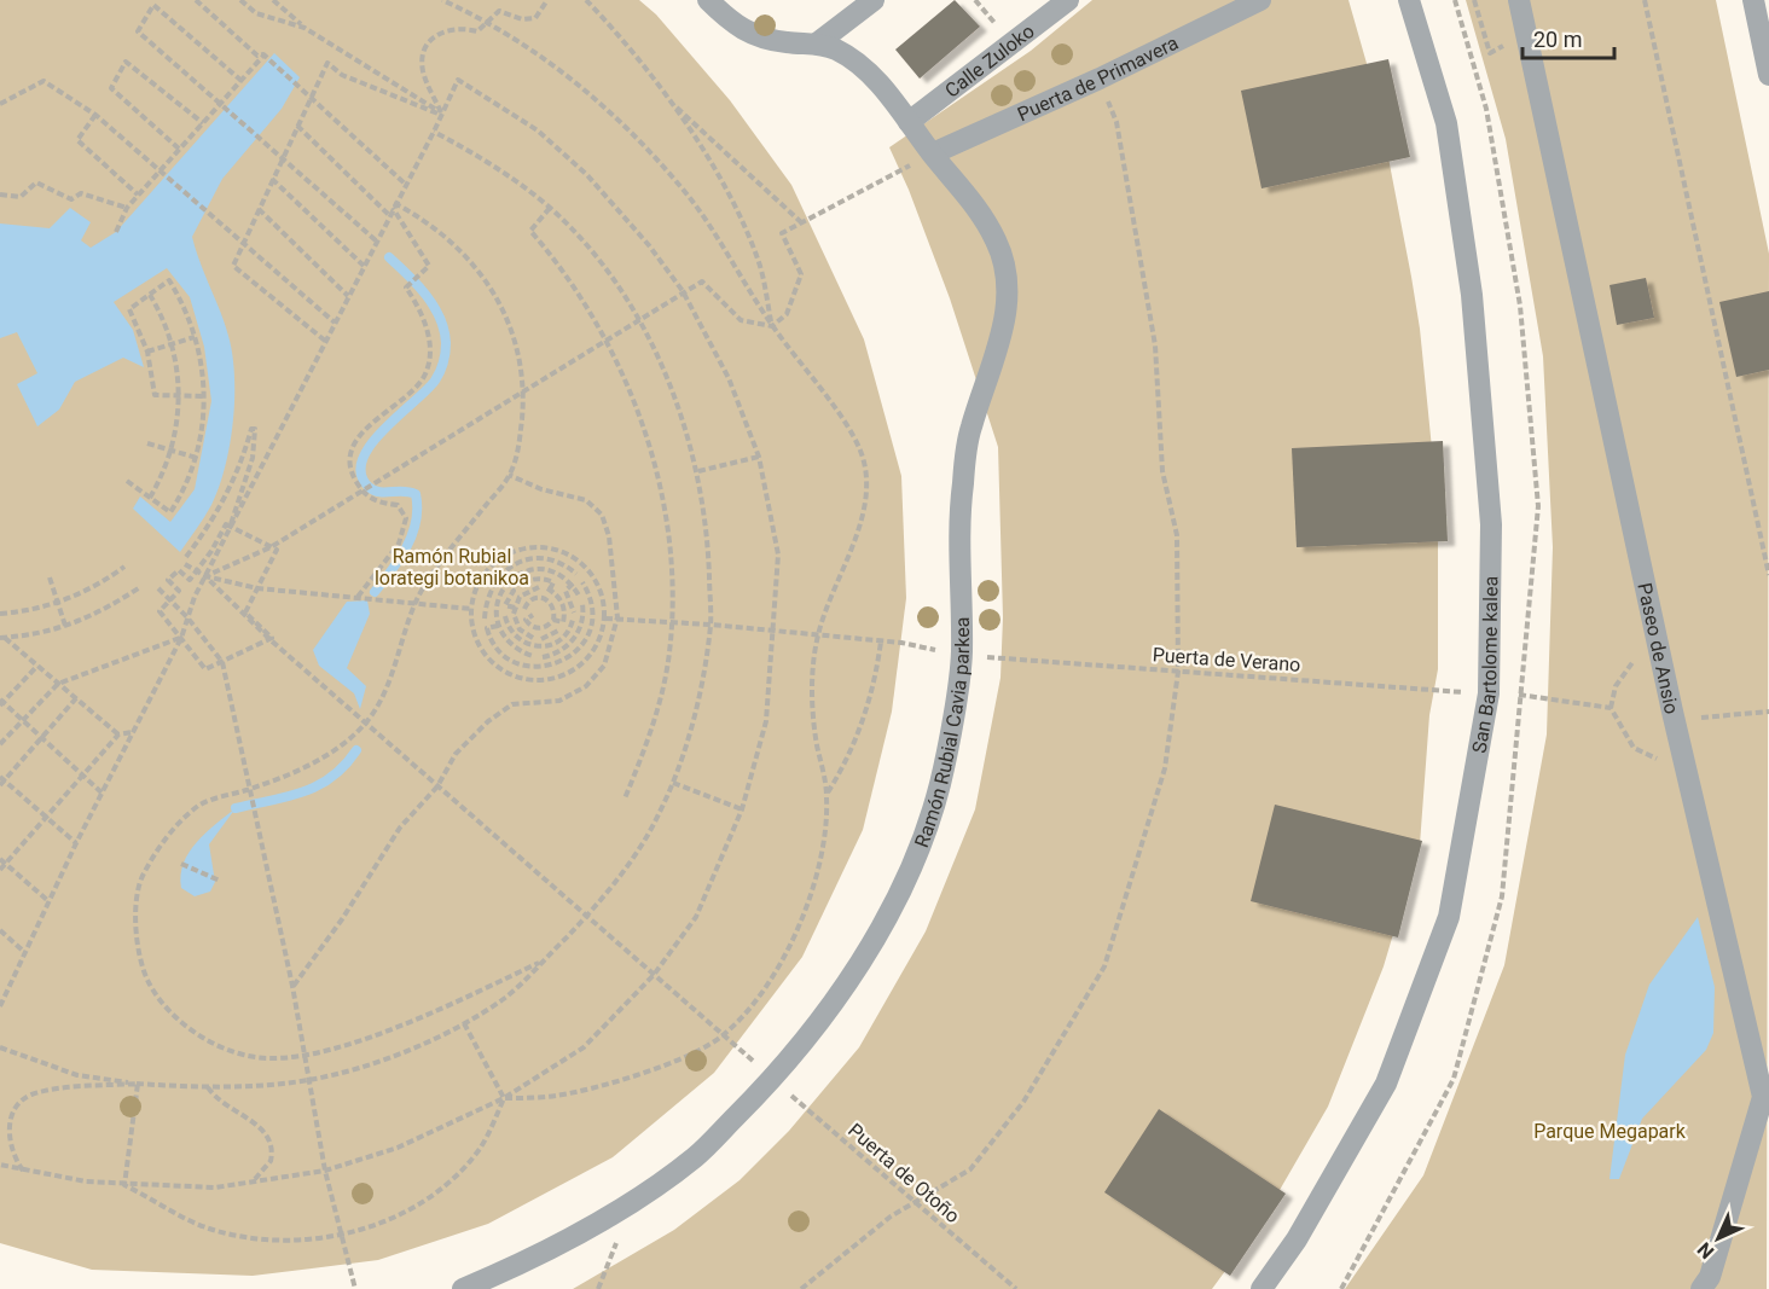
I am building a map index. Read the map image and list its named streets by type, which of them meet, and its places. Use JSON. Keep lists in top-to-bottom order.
{
  "streets": {
    "street": [
      "Calle Zuloko",
      "Puerta de Primavera",
      "Paseo de Ansio",
      "San Bartolome kalea",
      "Ramón Rubial Cavia parkea"
    ],
    "path": ["Puerta de Verano", "Puerta de Otoño"]
  },
  "crossings": [
    ["Calle Zuloko", "Ramón Rubial Cavia parkea"],
    ["Puerta de Primavera", "Ramón Rubial Cavia parkea"],
    ["Puerta de Verano", "San Bartolome kalea"],
    ["Puerta de Verano", "Ramón Rubial Cavia parkea"],
    ["Ramón Rubial Cavia parkea", "Puerta de Otoño"]
  ],
  "parks": ["Ramón Rubial lorategi botanikoa", "Parque Megapark"],
  "scale_bar": "20 m",
  "north": "bottom left"
}
